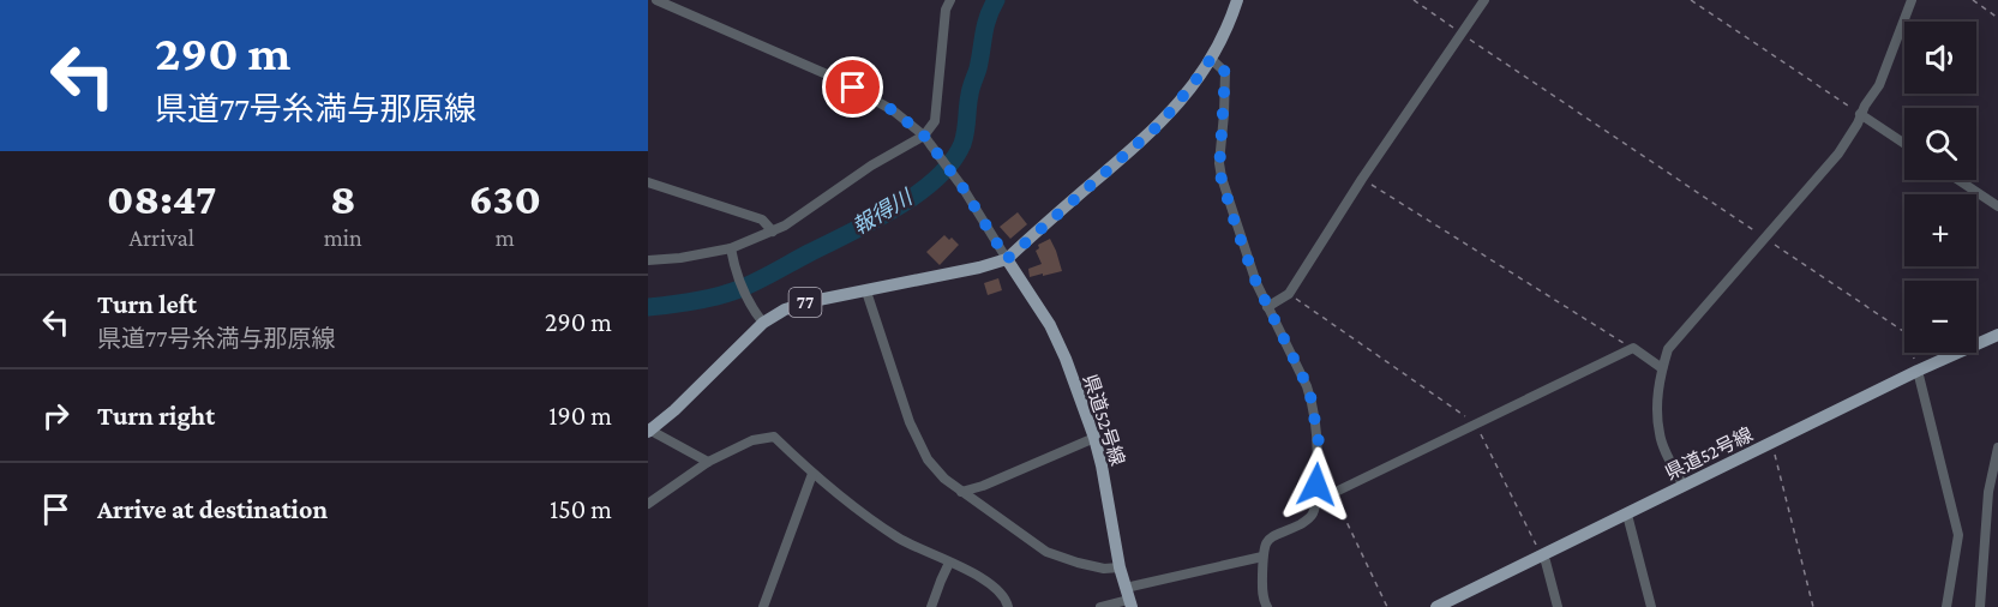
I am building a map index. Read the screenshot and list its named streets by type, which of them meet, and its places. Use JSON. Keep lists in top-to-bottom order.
{
  "streets": {
    "main road": ["77", "県道52号線"]
  },
  "crossings": [
    ["77", "県道52号線"]
  ],
  "water": ["報得川"],
  "page": {
    "turn": ["290 m", "県道77号糸満与那原線"],
    "map_buttons": ["+", "−"],
    "eta": [
      "08:47",
      "Arrival",
      "8",
      "min",
      "630",
      "m"
    ],
    "list": [
      {
        "name": "Turn left",
        "note": "県道77号糸満与那原線",
        "value": "290 m"
      },
      {
        "name": "Turn right",
        "value": "190 m"
      },
      {
        "name": "Arrive at destination",
        "value": "150 m"
      }
    ]
  }
}
